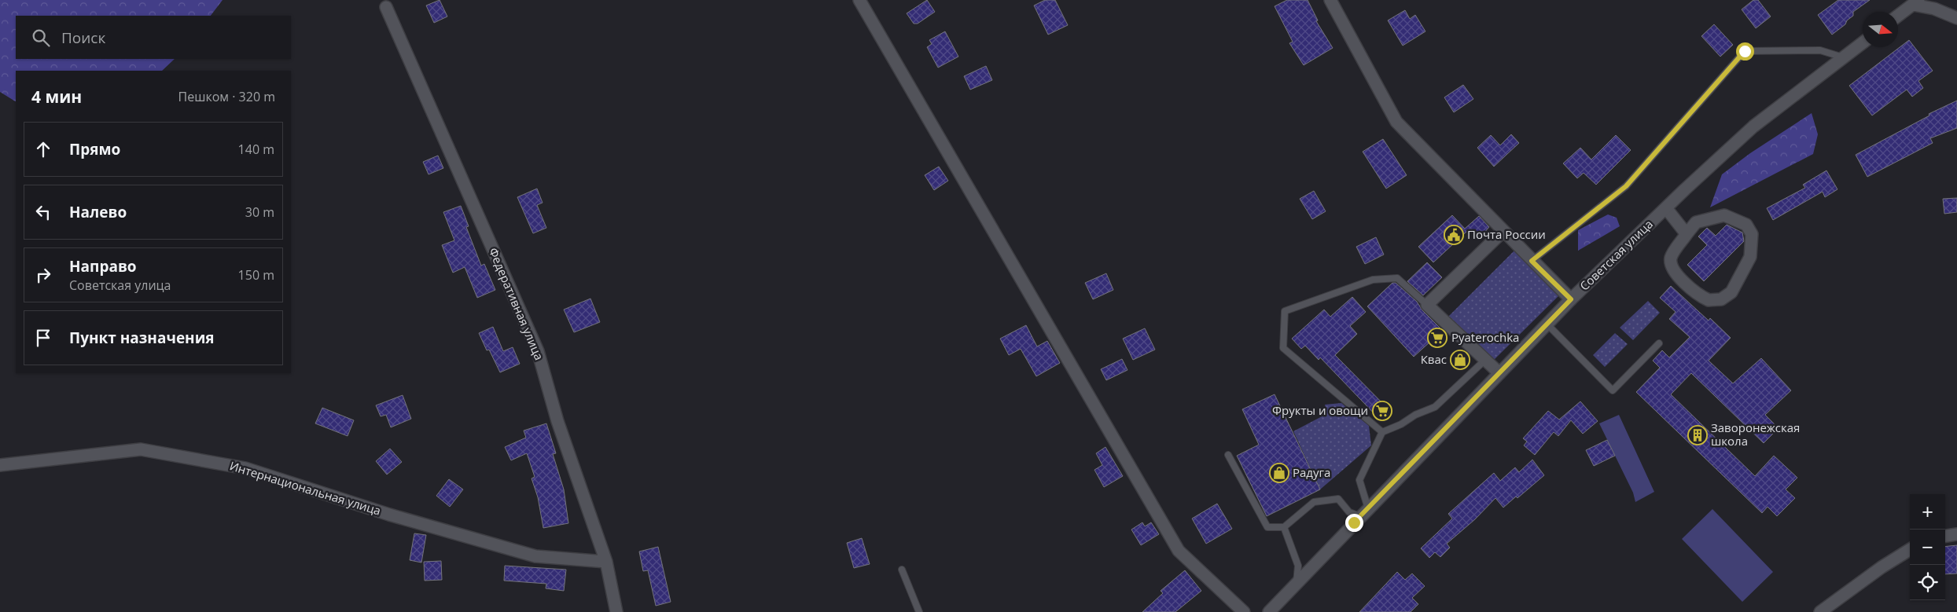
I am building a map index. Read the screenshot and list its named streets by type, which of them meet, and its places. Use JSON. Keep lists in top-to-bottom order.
{
  "streets": {
    "street": ["Советская улица", "Федеративная улица", "Интернациональная улица"]
  },
  "crossings": [
    ["Федеративная улица", "Интернациональная улица"]
  ],
  "places": {
    "public building": ["Почта России"],
    "supermarket": ["Pyaterochka", "Фрукты и овощи"],
    "shop": ["Квас", "Радуга"],
    "building": ["Заворонежская школа"]
  },
  "north": "right",
  "page": {
    "search": "Поиск",
    "heading": ["4 мин", "Пешком · 320 m"],
    "list": [
      ["Прямо", "140 m"],
      ["Налево", "30 m"],
      ["Направо", "Советская улица", "150 m"],
      "Пункт назначения"
    ],
    "map_buttons": ["+", "−"]
  }
}
